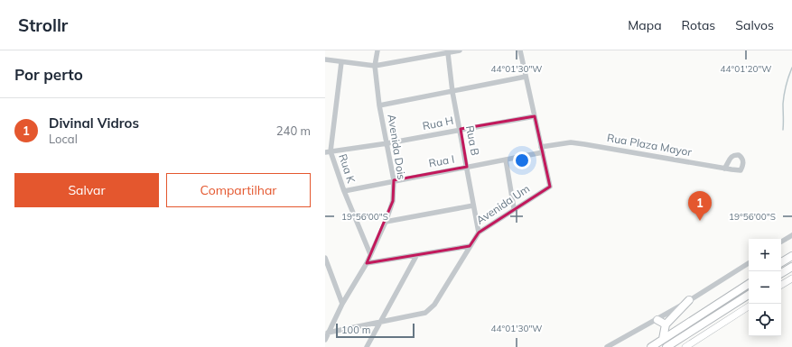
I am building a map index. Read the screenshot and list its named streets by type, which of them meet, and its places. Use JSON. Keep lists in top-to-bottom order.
{
  "streets": {
    "street": [
      "Rua H",
      "Rua B",
      "Rua Plaza Mayor",
      "Avenida Dois",
      "Rua I",
      "Rua K",
      "Avenida Um"
    ]
  },
  "crossings": [
    ["Rua H", "Rua B"],
    ["Rua H", "Avenida Dois"],
    ["Rua H", "Rua K"],
    ["Rua H", "Avenida Um"],
    ["Rua B", "Rua I"],
    ["Rua B", "Avenida Um"],
    ["Rua Plaza Mayor", "Rua I"],
    ["Rua Plaza Mayor", "Avenida Um"],
    ["Avenida Dois", "Rua I"],
    ["Avenida Dois", "Rua K"],
    ["Avenida Dois", "Avenida Um"],
    ["Rua I", "Rua K"],
    ["Rua I", "Avenida Um"]
  ],
  "scale_bar": "100 m",
  "page": {
    "header": "Strollr",
    "nav": ["Mapa", "Rotas", "Salvos"],
    "heading": "Por perto",
    "list": [
      {
        "mark": "1",
        "name": "Divinal Vidros",
        "note": "Local",
        "value": "240 m"
      }
    ],
    "buttons": ["Salvar", "Compartilhar"],
    "pins": "1",
    "map_buttons": ["+", "−"],
    "scale": "100 m"
  },
  "coordinates": ["44°01'30\"W", "44°01'20\"W", "19°56'00\"S"]
}
